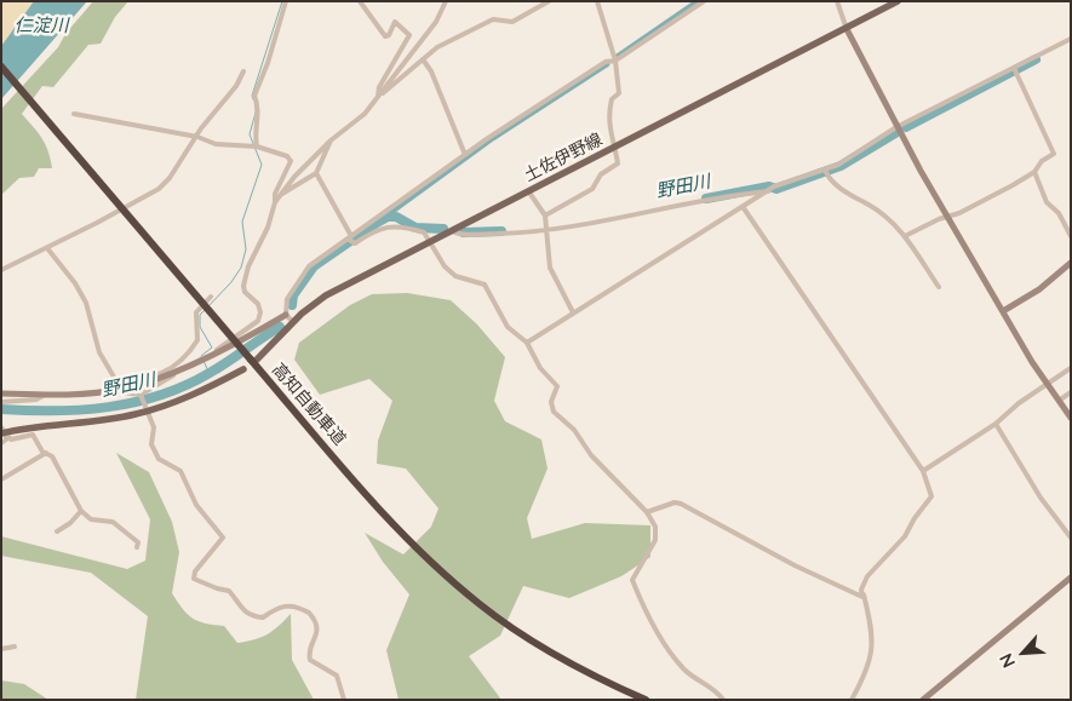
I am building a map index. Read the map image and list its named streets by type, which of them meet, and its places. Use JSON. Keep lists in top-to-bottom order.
{
  "streets": {
    "highway": ["高知自動車道"],
    "main road": ["土佐伊野線"]
  },
  "crossings": [
    ["土佐伊野線", "高知自動車道"]
  ],
  "water": ["仁淀川", "野田川"],
  "north": "bottom left"
}
